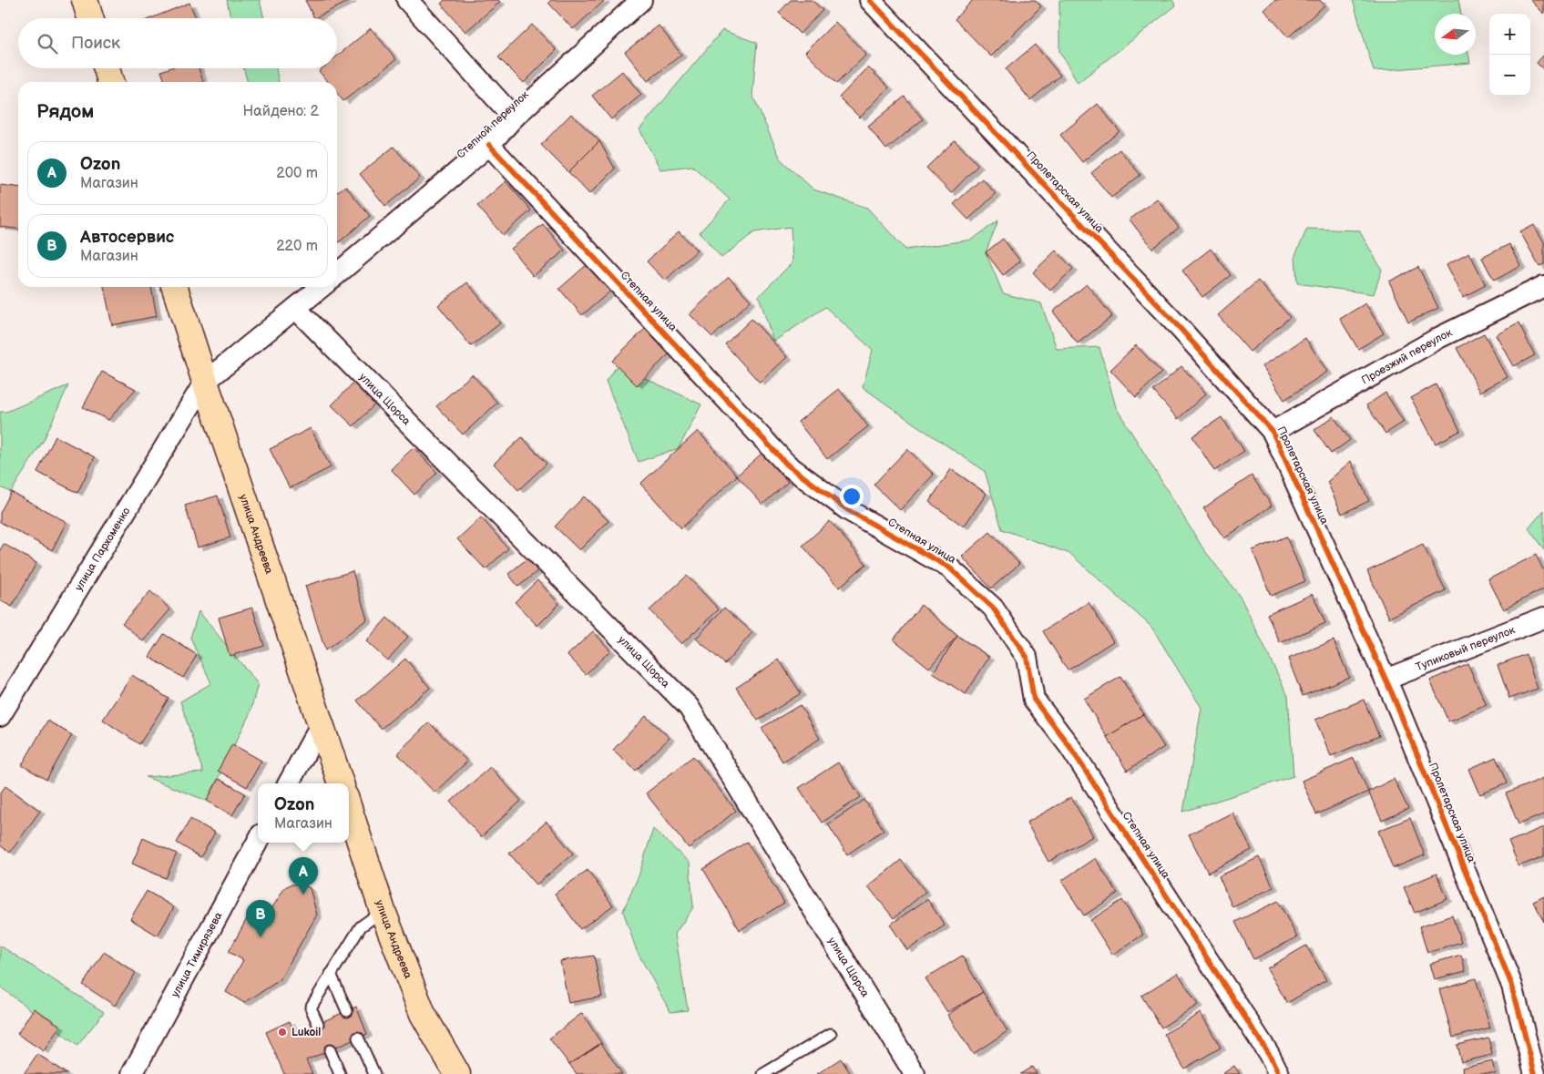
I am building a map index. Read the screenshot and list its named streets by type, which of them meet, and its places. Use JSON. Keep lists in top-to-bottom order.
{
  "streets": {
    "main road": ["улица Андреева"],
    "street": [
      "Степной переулок",
      "Пролетарская улица",
      "Степная улица",
      "Проезжий переулок",
      "улица Щорса",
      "улица Пархоменко",
      "Тупиковый переулок",
      "улица Тимирязева"
    ]
  },
  "crossings": [
    ["Степной переулок", "Степная улица"],
    ["Пролетарская улица", "Проезжий переулок"],
    ["Пролетарская улица", "Тупиковый переулок"],
    ["улица Андреева", "улица Пархоменко"]
  ],
  "places": ["Lukoil"],
  "north": "left",
  "page": {
    "map_buttons": ["+", "−"],
    "search": "Поиск",
    "heading": ["Рядом", "Найдено: 2"],
    "list": [
      {
        "mark": "A",
        "name": "Ozon",
        "note": "Магазин",
        "value": "200 m"
      },
      {
        "mark": "B",
        "name": "Автосервис",
        "note": "Магазин",
        "value": "220 m"
      }
    ],
    "popup": ["Ozon", "Магазин"],
    "pins": ["A", "B"]
  }
}
